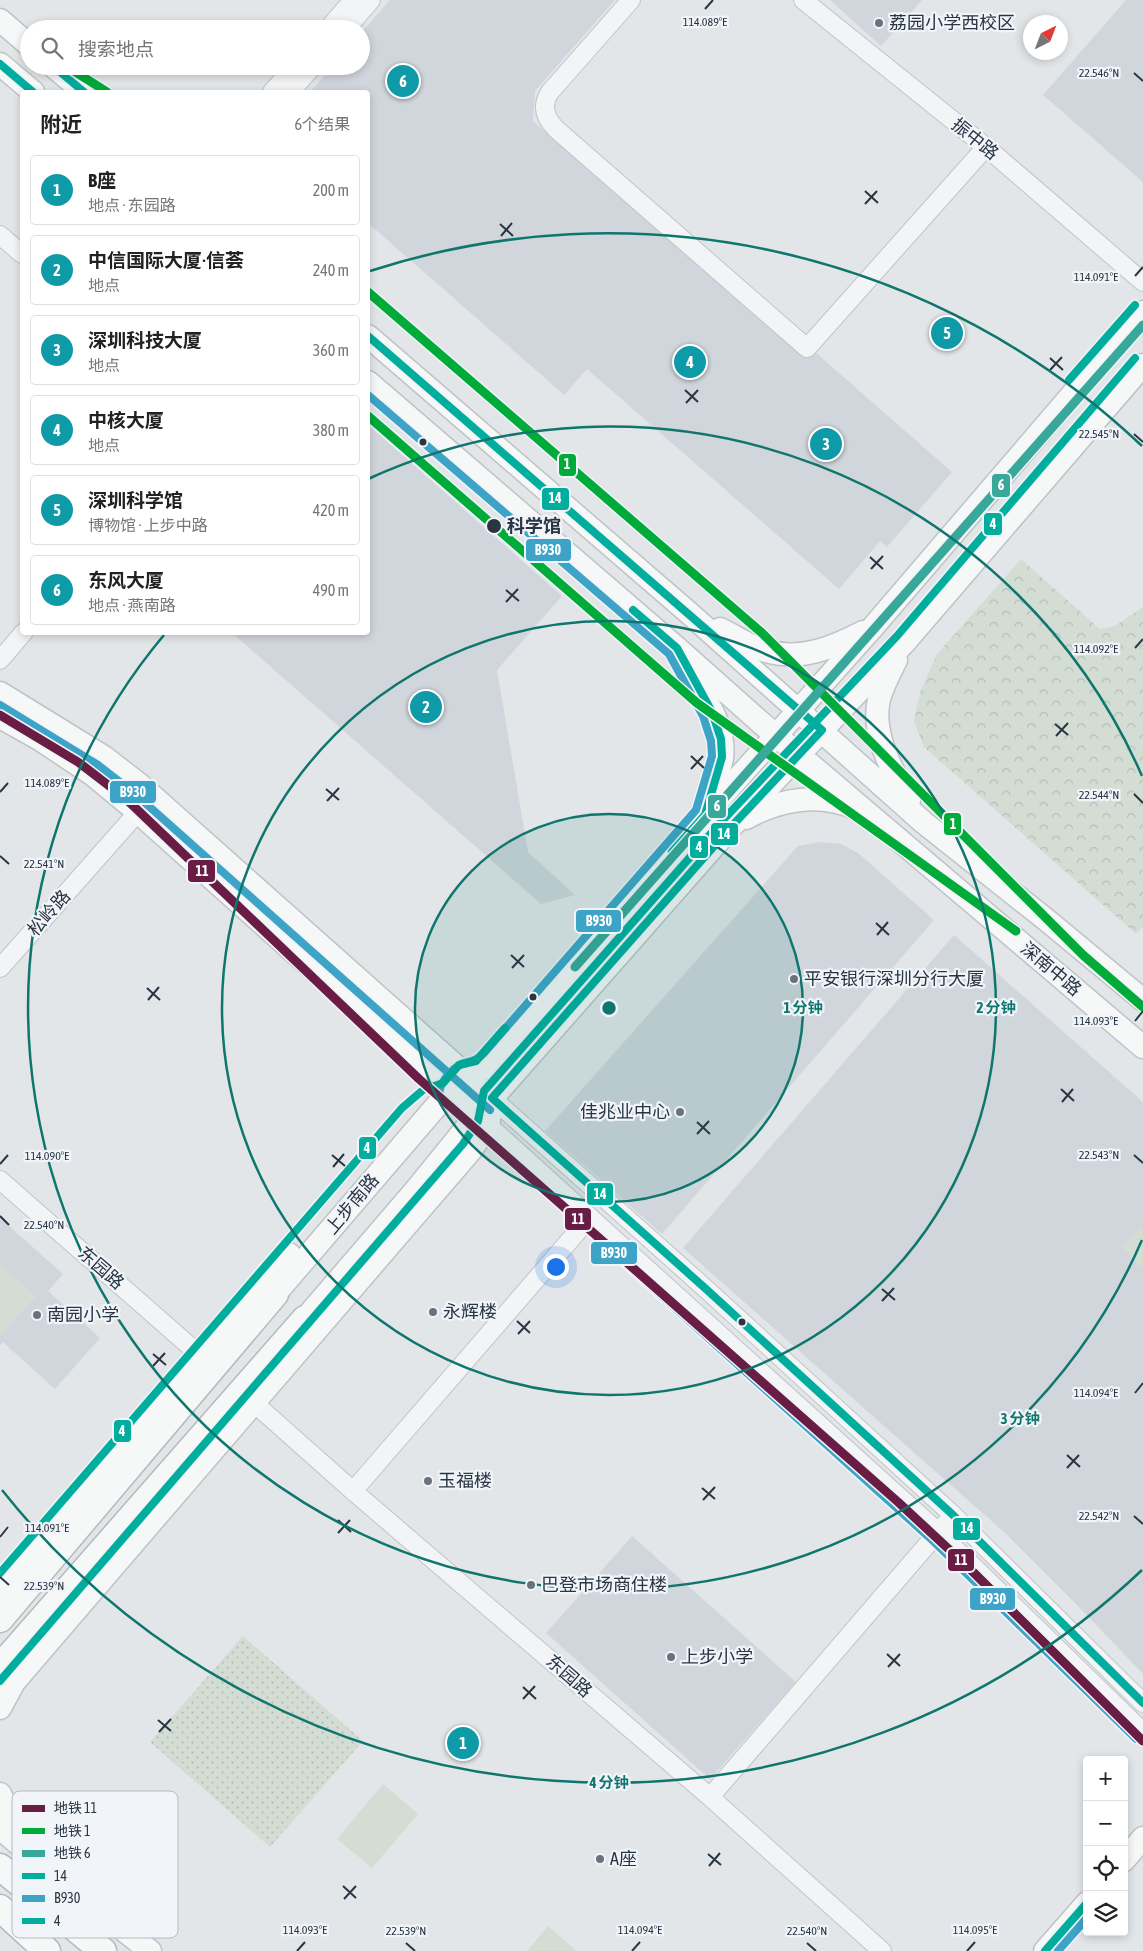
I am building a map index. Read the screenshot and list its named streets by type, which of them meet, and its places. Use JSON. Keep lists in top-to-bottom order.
{
  "streets": {
    "main road": ["深南中路", "上步南路"],
    "street": ["振中路", "松岭路", "东园路"]
  },
  "crossings": [
    ["深南中路", "上步南路"],
    ["上步南路", "东园路"]
  ],
  "places": [
    "荔园小学西校区",
    "科学馆",
    "平安银行深圳分行大厦",
    "佳兆业中心",
    "永辉楼",
    "南园小学",
    "玉福楼",
    "巴登市场商住楼",
    "上步小学",
    "A座"
  ],
  "lines": [
    "transit line 14",
    "metro line 1",
    "transit line 4",
    "metro line 6",
    "transit line B930",
    "metro line 11"
  ],
  "legend": [
    "地铁 11",
    "地铁 1",
    "地铁 6",
    "14",
    "B930",
    "4"
  ],
  "north": "top right",
  "page": {
    "search": "搜索地点",
    "pins": [
      "6",
      "5",
      "4",
      "3",
      "2",
      "1"
    ],
    "heading": ["附近", "6个结果"],
    "list": [
      {
        "mark": "1",
        "name": "B座",
        "note": "地点 · 东园路",
        "value": "200 m"
      },
      {
        "mark": "2",
        "name": "中信国际大厦·信荟",
        "note": "地点",
        "value": "240 m"
      },
      {
        "mark": "3",
        "name": "深圳科技大厦",
        "note": "地点",
        "value": "360 m"
      },
      {
        "mark": "4",
        "name": "中核大厦",
        "note": "地点",
        "value": "380 m"
      },
      {
        "mark": "5",
        "name": "深圳科学馆",
        "note": "博物馆 · 上步中路",
        "value": "420 m"
      },
      {
        "mark": "6",
        "name": "东风大厦",
        "note": "地点 · 燕南路",
        "value": "490 m"
      }
    ],
    "map_buttons": ["+", "−"]
  },
  "coordinates": [
    "114.089°E",
    "22.546°N",
    "114.091°E",
    "22.545°N",
    "114.092°E",
    "22.544°N",
    "22.541°N",
    "114.093°E",
    "22.543°N",
    "114.090°E",
    "22.540°N",
    "114.094°E",
    "22.542°N",
    "22.539°N",
    "114.095°E"
  ],
  "rings": [
    "1 分钟",
    "2 分钟",
    "3 分钟",
    "4 分钟"
  ]
}
